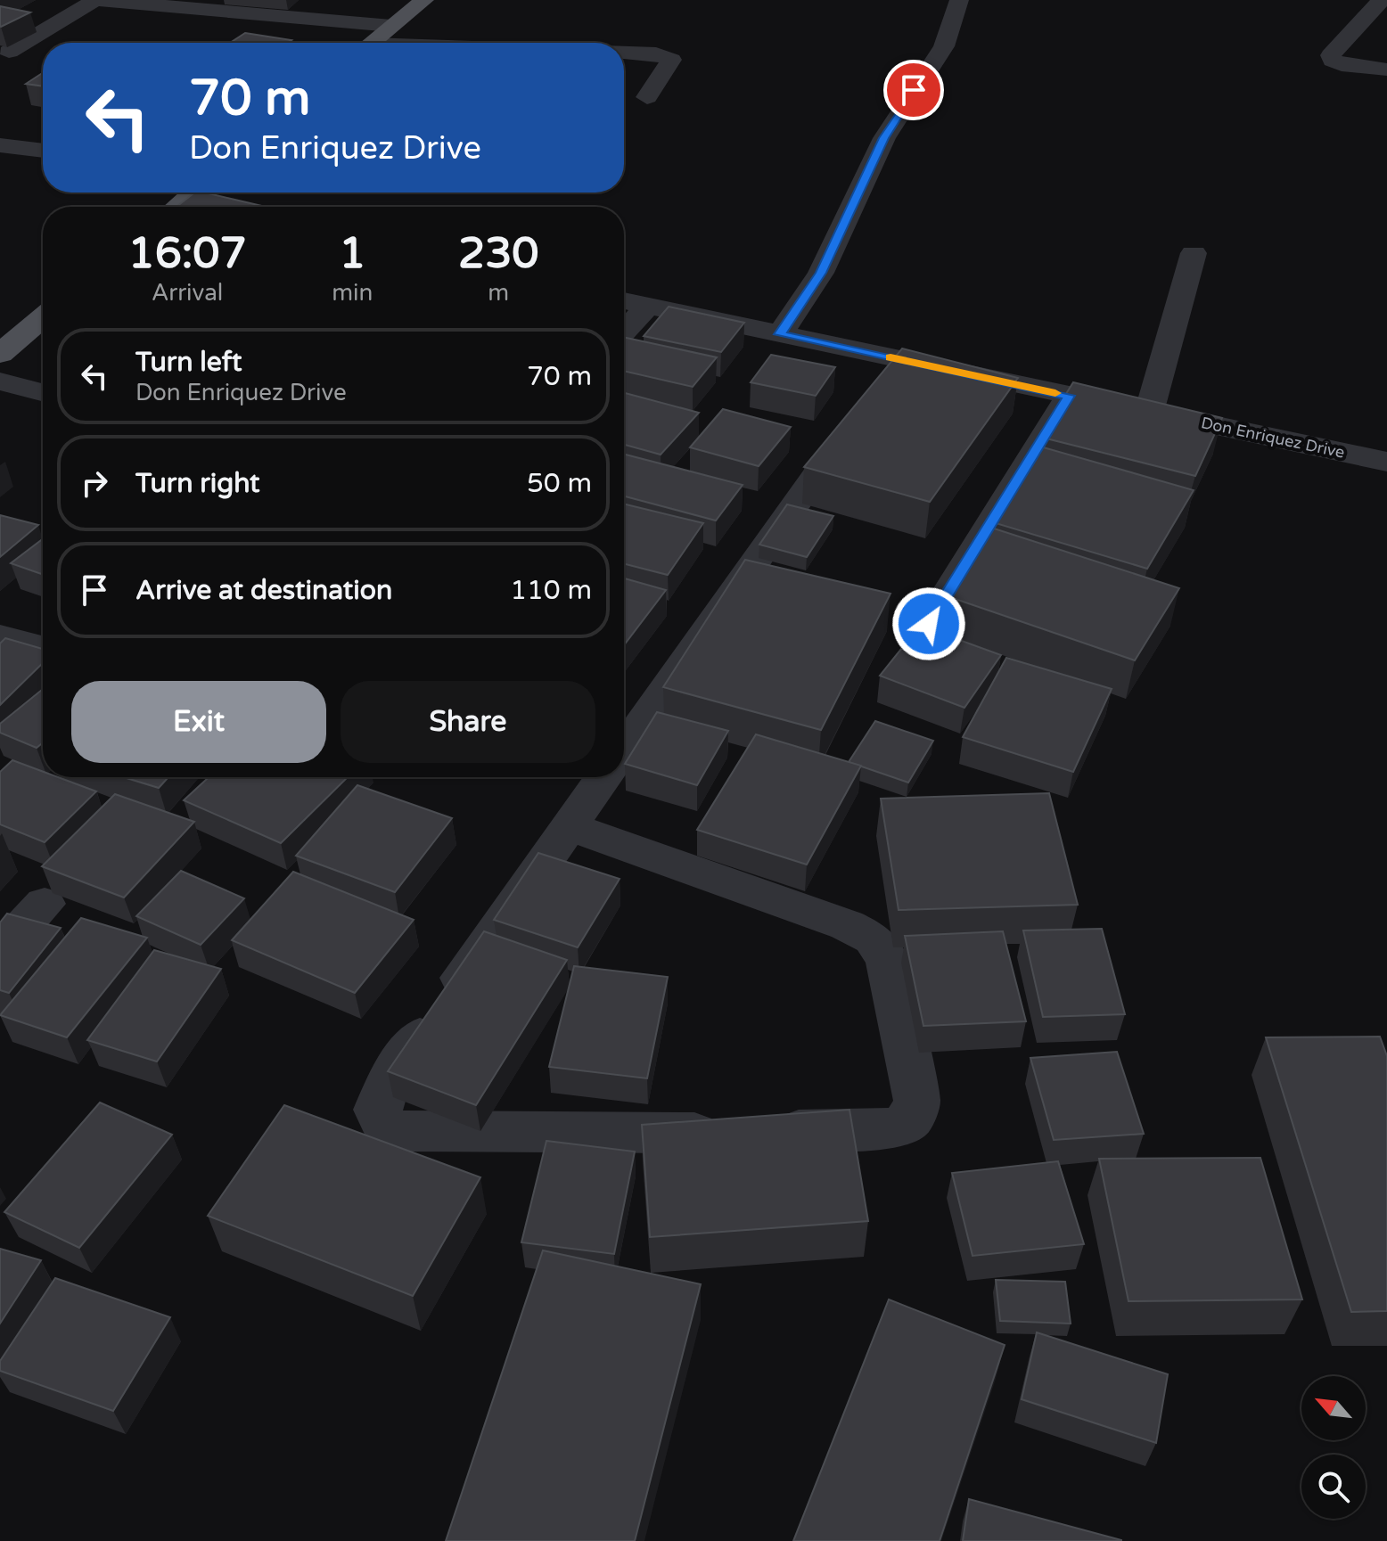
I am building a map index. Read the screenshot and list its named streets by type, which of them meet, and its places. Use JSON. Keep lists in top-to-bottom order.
{
  "streets": {
    "street": ["Don Enriquez Drive"]
  },
  "north": "top left",
  "page": {
    "turn": ["70 m", "Don Enriquez Drive"],
    "eta": [
      "16:07",
      "Arrival",
      "1",
      "min",
      "230",
      "m"
    ],
    "list": [
      {
        "name": "Turn left",
        "note": "Don Enriquez Drive",
        "value": "70 m"
      },
      {
        "name": "Turn right",
        "value": "50 m"
      },
      {
        "name": "Arrive at destination",
        "value": "110 m"
      }
    ],
    "buttons": ["Exit", "Share"]
  }
}
